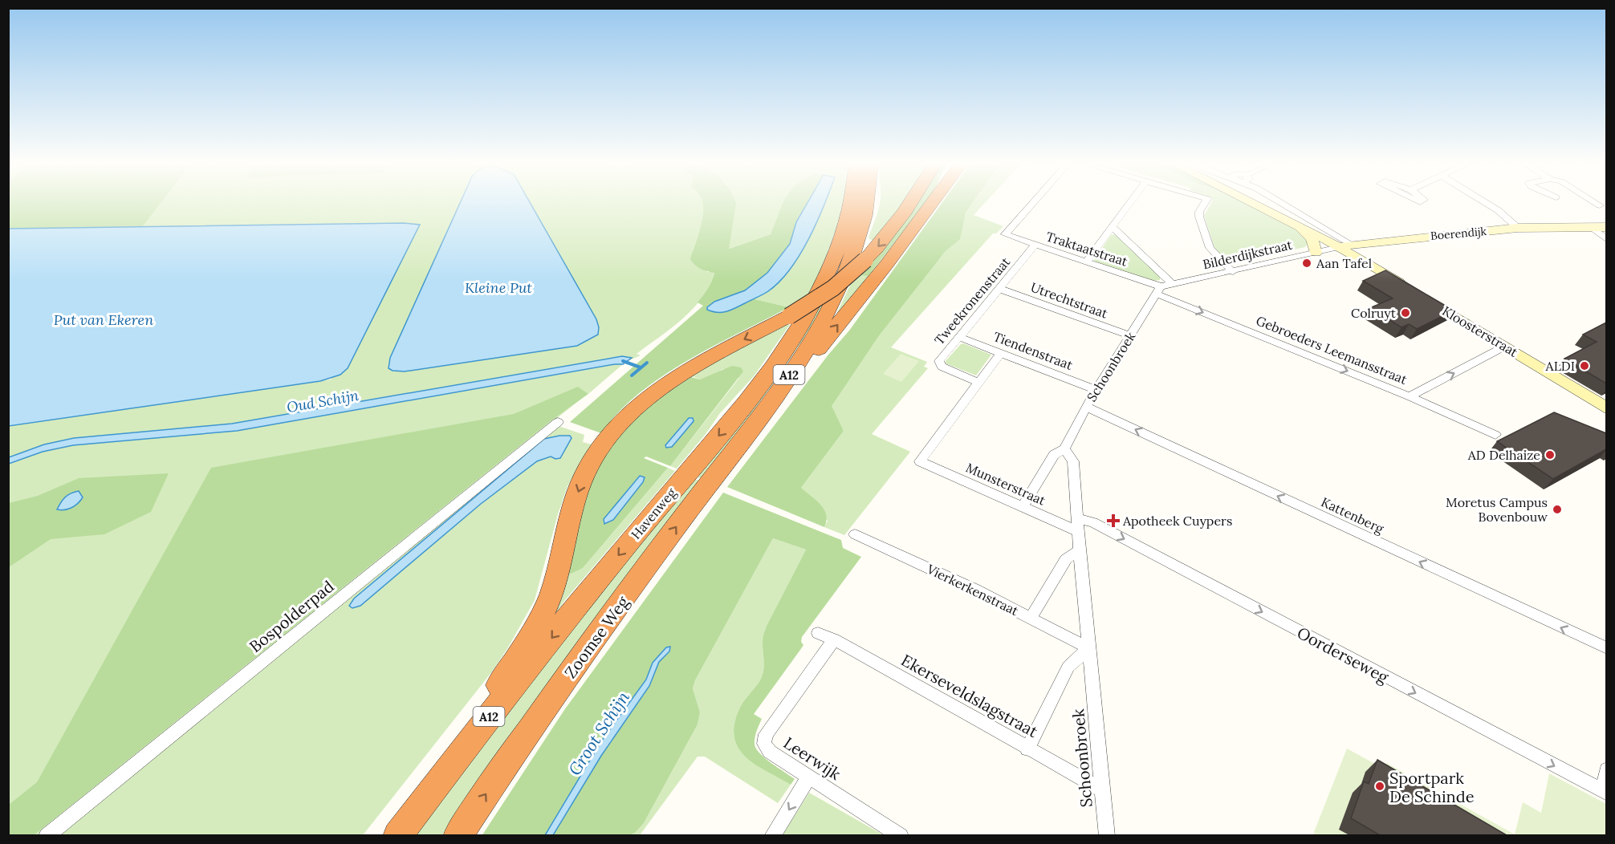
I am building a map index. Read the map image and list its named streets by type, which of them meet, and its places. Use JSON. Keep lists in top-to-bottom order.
{
  "streets": {
    "highway": ["A12", "Havenweg", "Zoomse Weg"],
    "main road": ["Boerendijk", "Kloosterstraat"],
    "street": [
      "Traktaatstraat",
      "Bilderdijkstraat",
      "Utrechtstraat",
      "Tweekronenstraat",
      "Gebroeders Leemansstraat",
      "Tiendenstraat",
      "Schoonbroek",
      "Munsterstraat",
      "Kattenberg",
      "Vierkerkenstraat",
      "Bospolderpad",
      "Oorderseweg",
      "Ekerseveldslagstraat",
      "Leerwijk"
    ]
  },
  "crossings": [
    ["Boerendijk", "Bilderdijkstraat"],
    ["Traktaatstraat", "Bilderdijkstraat"],
    ["Traktaatstraat", "Tweekronenstraat"],
    ["Traktaatstraat", "Gebroeders Leemansstraat"],
    ["Traktaatstraat", "Schoonbroek"],
    ["Bilderdijkstraat", "Gebroeders Leemansstraat"],
    ["Bilderdijkstraat", "Schoonbroek"],
    ["Utrechtstraat", "Tweekronenstraat"],
    ["Utrechtstraat", "Schoonbroek"],
    ["Tweekronenstraat", "Tiendenstraat"],
    ["Tweekronenstraat", "Munsterstraat"],
    ["Gebroeders Leemansstraat", "Schoonbroek"],
    ["Tiendenstraat", "Schoonbroek"],
    ["Schoonbroek", "Munsterstraat"],
    ["Schoonbroek", "Kattenberg"],
    ["Schoonbroek", "Vierkerkenstraat"],
    ["Schoonbroek", "Oorderseweg"],
    ["Schoonbroek", "Ekerseveldslagstraat"],
    ["A12", "Zoomse Weg"],
    ["Munsterstraat", "Oorderseweg"],
    ["Ekerseveldslagstraat", "Leerwijk"]
  ],
  "one_way": ["Gebroeders Leemansstraat", "Kattenberg", "Oorderseweg"],
  "water": [
    "Kleine Put",
    "Put van Ekeren",
    "Oud Schijn",
    "Groot Schijn"
  ],
  "places": {
    "other": [
      "Aan Tafel",
      "Colruyt",
      "ALDI",
      "AD Delhaize",
      "Moretus Campus Bovenbouw",
      "Sportpark De Schinde"
    ],
    "health": ["Apotheek Cuypers"]
  }
}
